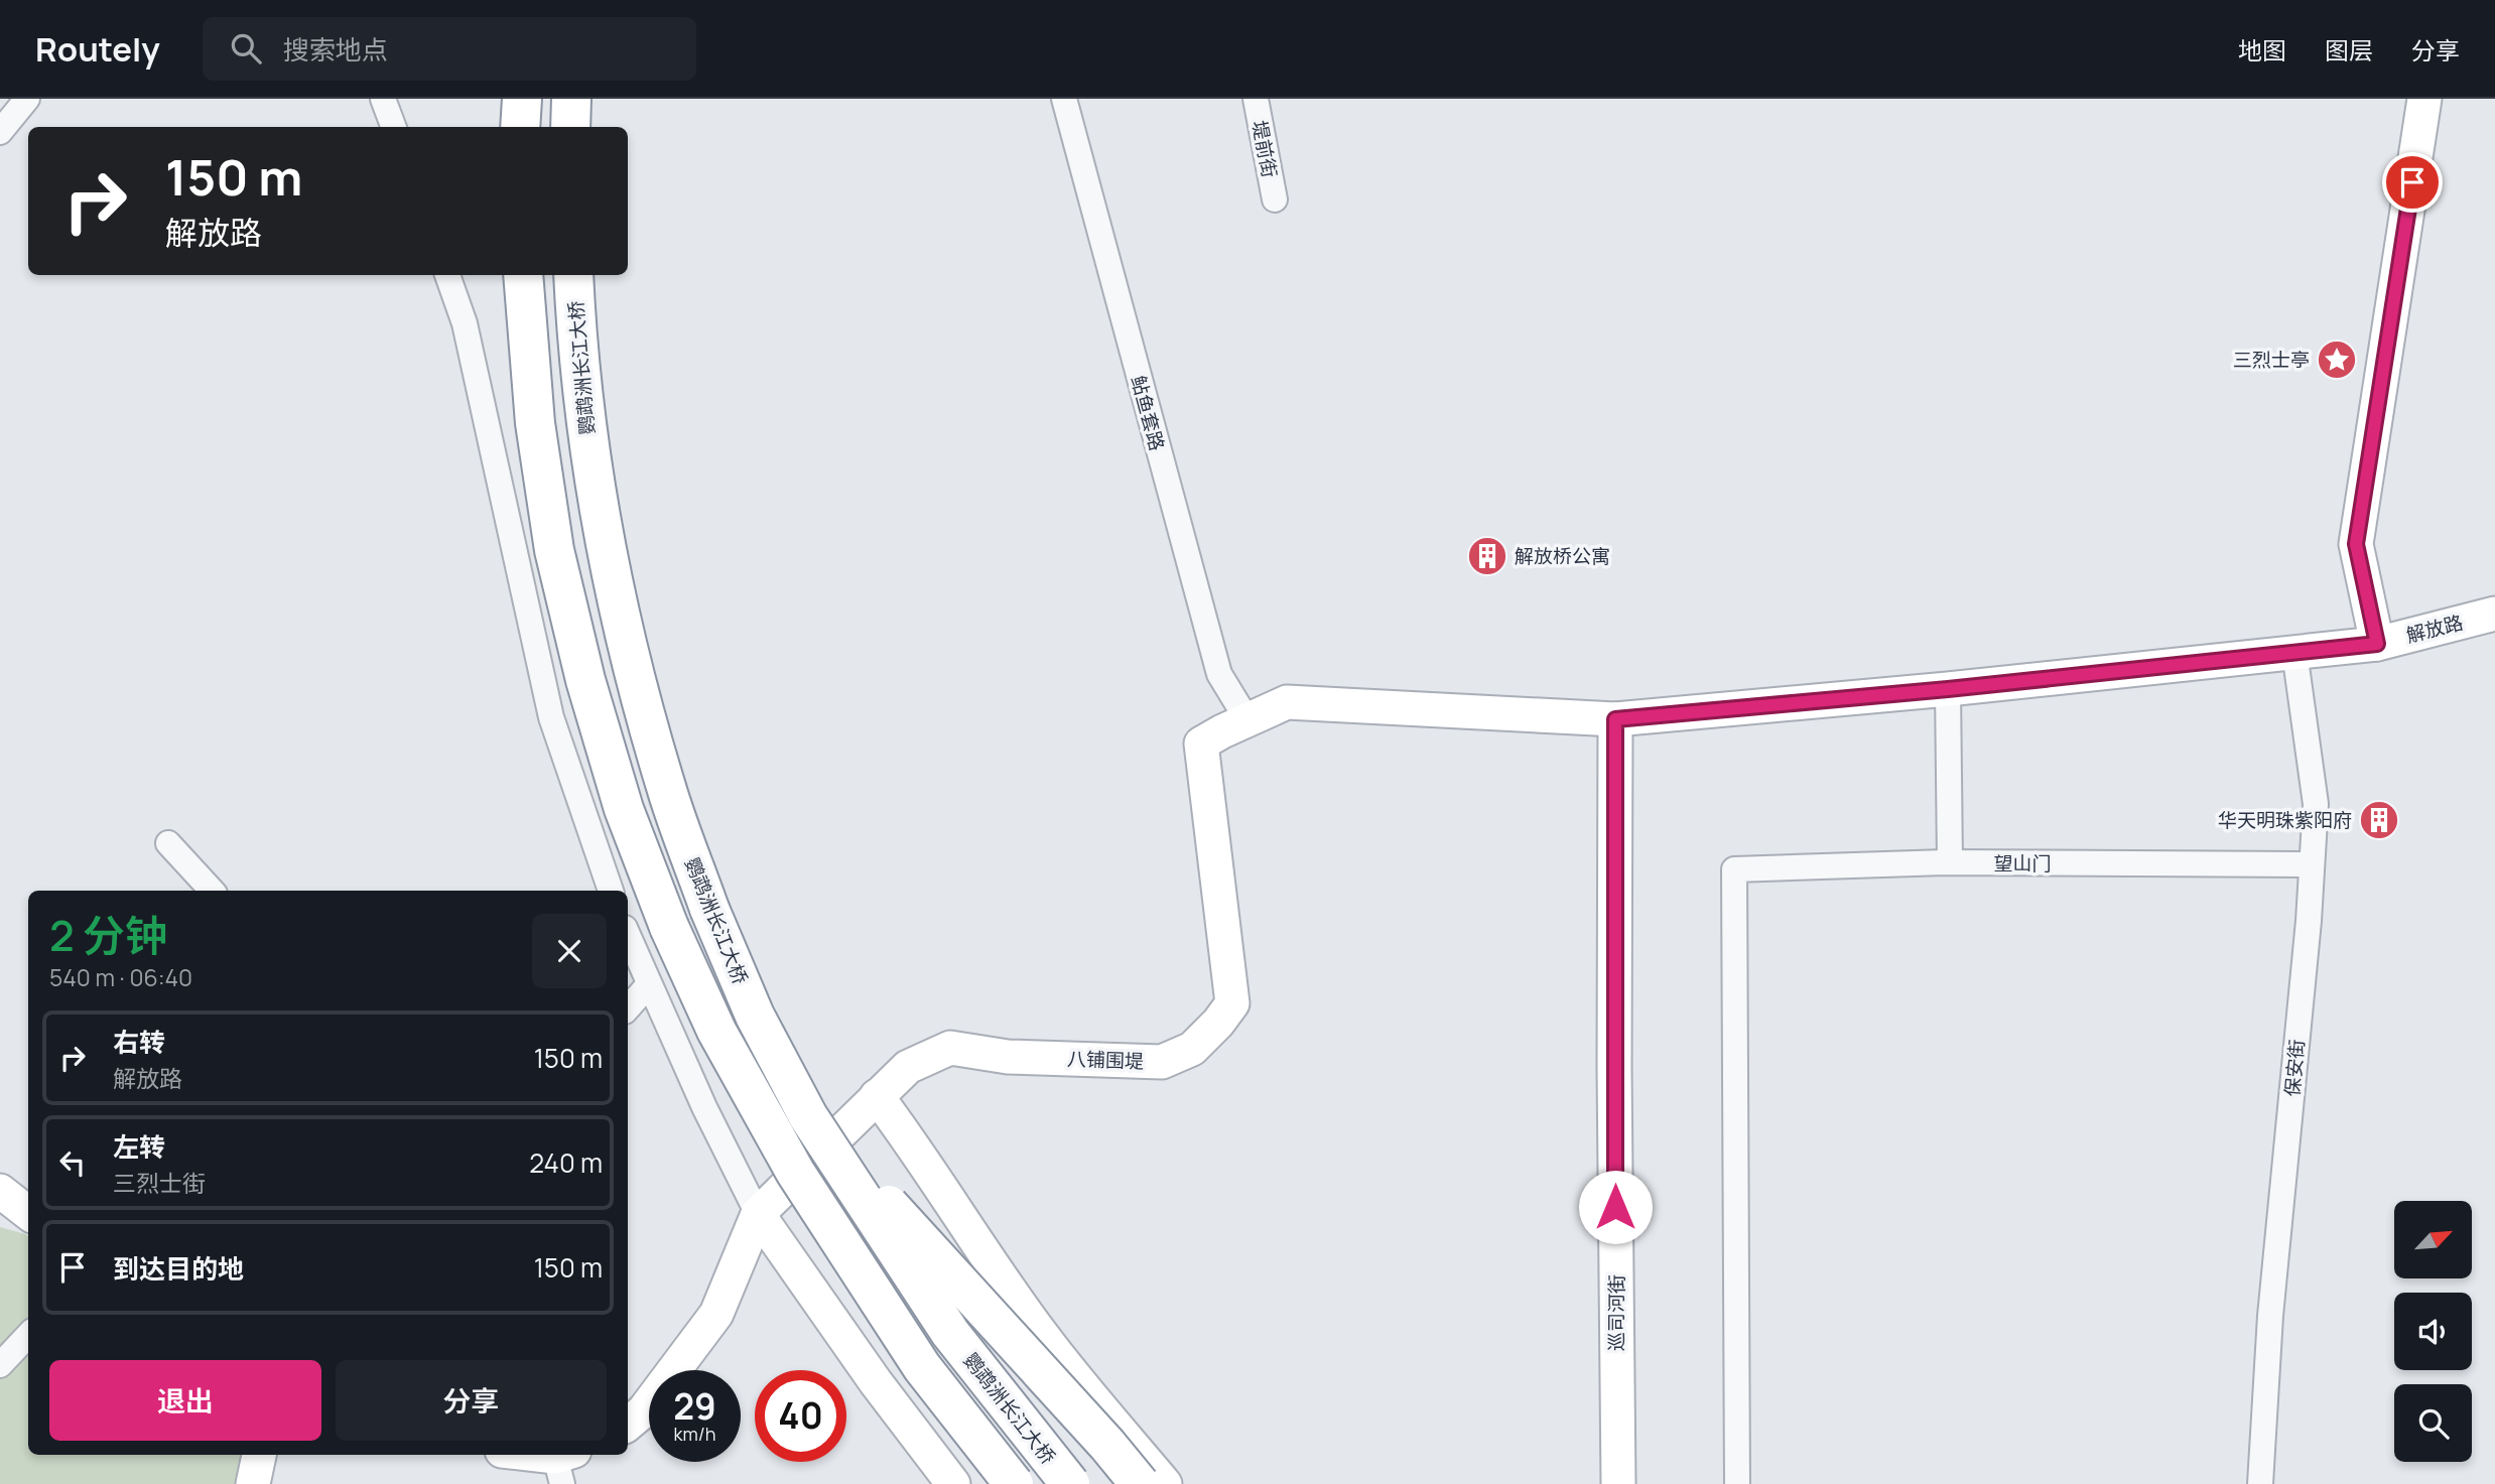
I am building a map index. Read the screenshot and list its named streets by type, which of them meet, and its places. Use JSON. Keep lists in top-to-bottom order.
{
  "streets": {
    "highway": ["鹦鹉洲长江大桥"],
    "street": [
      "堤前街",
      "鲇鱼套路",
      "解放路",
      "望山门",
      "八铺围堤",
      "保安街",
      "巡司河街"
    ]
  },
  "crossings": [
    ["鲇鱼套路", "八铺围堤"],
    ["解放路", "八铺围堤"],
    ["解放路", "保安街"],
    ["解放路", "巡司河街"],
    ["望山门", "保安街"],
    ["八铺围堤", "巡司河街"]
  ],
  "places": {
    "place": ["三烈士亭"],
    "building": ["解放桥公寓", "华天明珠紫阳府"]
  },
  "north": "top right",
  "page": {
    "header": "Routely",
    "search": "搜索地点",
    "nav": ["地图", "图层", "分享"],
    "turn": ["150 m", "解放路"],
    "heading": ["2 分钟", "540 m · 06:40"],
    "list": [
      {
        "name": "右转",
        "note": "解放路",
        "value": "150 m"
      },
      {
        "name": "左转",
        "note": "三烈士街",
        "value": "240 m"
      },
      {
        "name": "到达目的地",
        "value": "150 m"
      }
    ],
    "buttons": ["退出", "分享"],
    "speed": "29 km/h",
    "limit": "40"
  }
}
